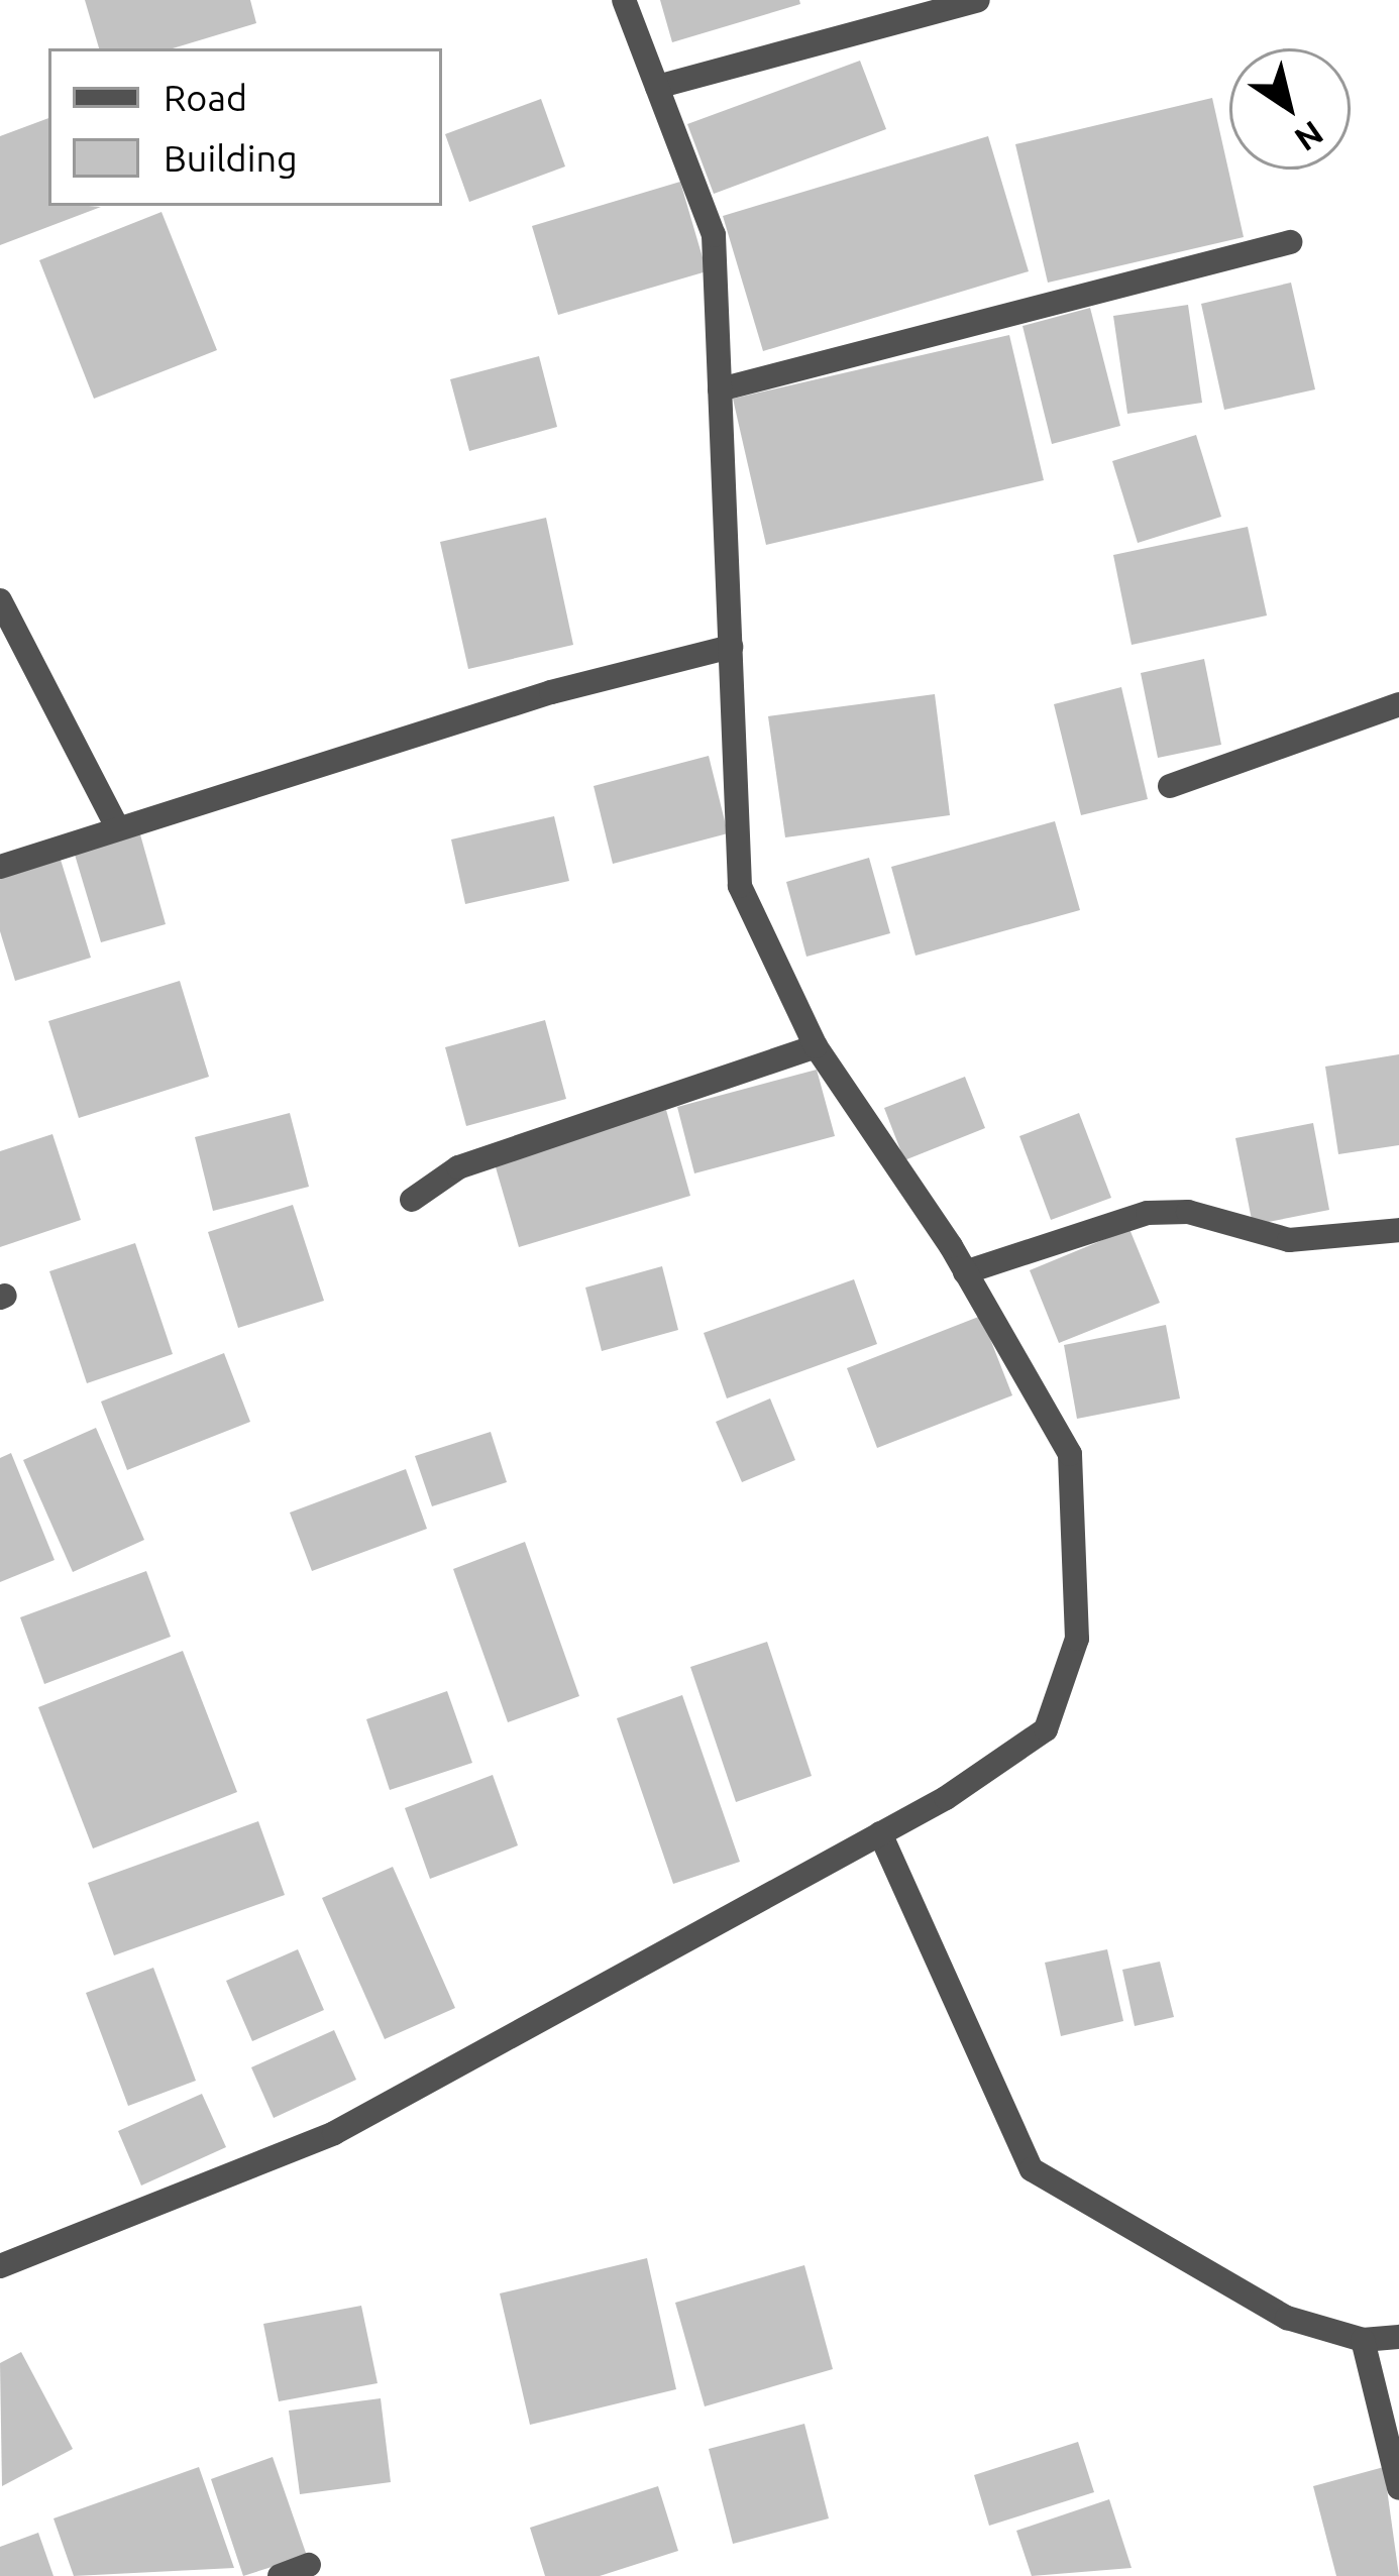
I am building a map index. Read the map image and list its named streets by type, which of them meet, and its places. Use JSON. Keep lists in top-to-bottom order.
{
  "legend": ["Road", "Building"],
  "north": "bottom right"
}
